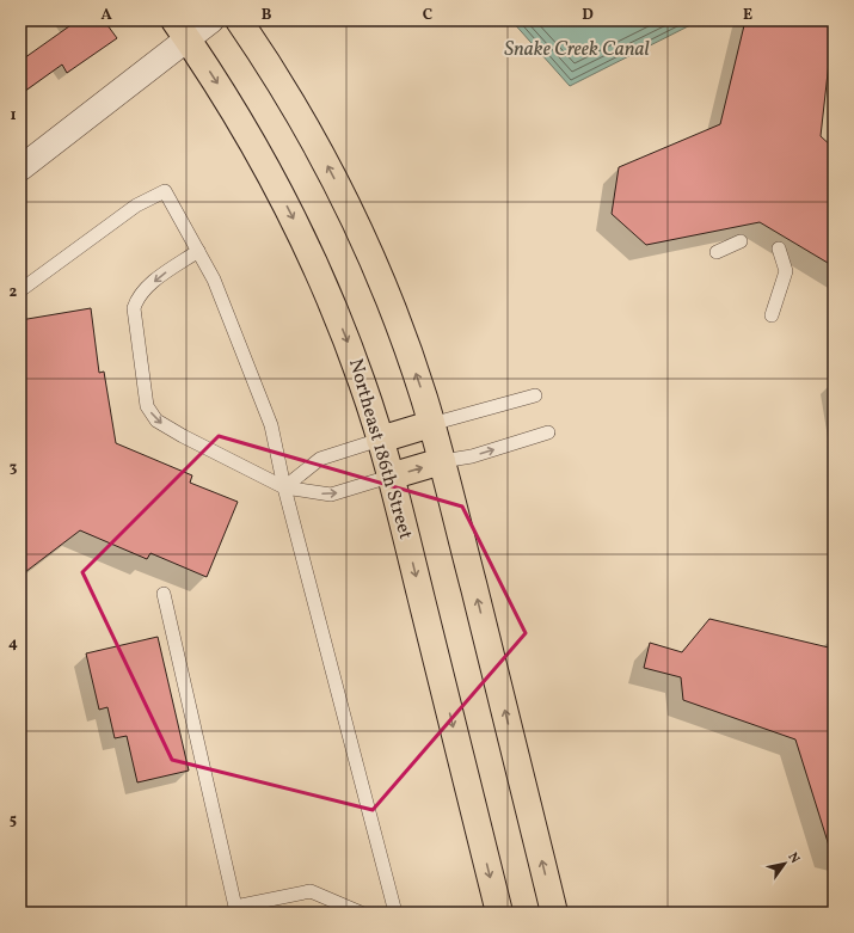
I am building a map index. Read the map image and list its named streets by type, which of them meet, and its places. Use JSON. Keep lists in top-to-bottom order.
{
  "streets": {
    "main road": ["Northeast 186th Street"]
  },
  "water": ["Snake Creek Canal"],
  "north": "top right",
  "grid": {
    "columns": [
      "A",
      "B",
      "C",
      "D",
      "E"
    ],
    "rows": [
      "1",
      "2",
      "3",
      "4",
      "5"
    ]
  }
}
